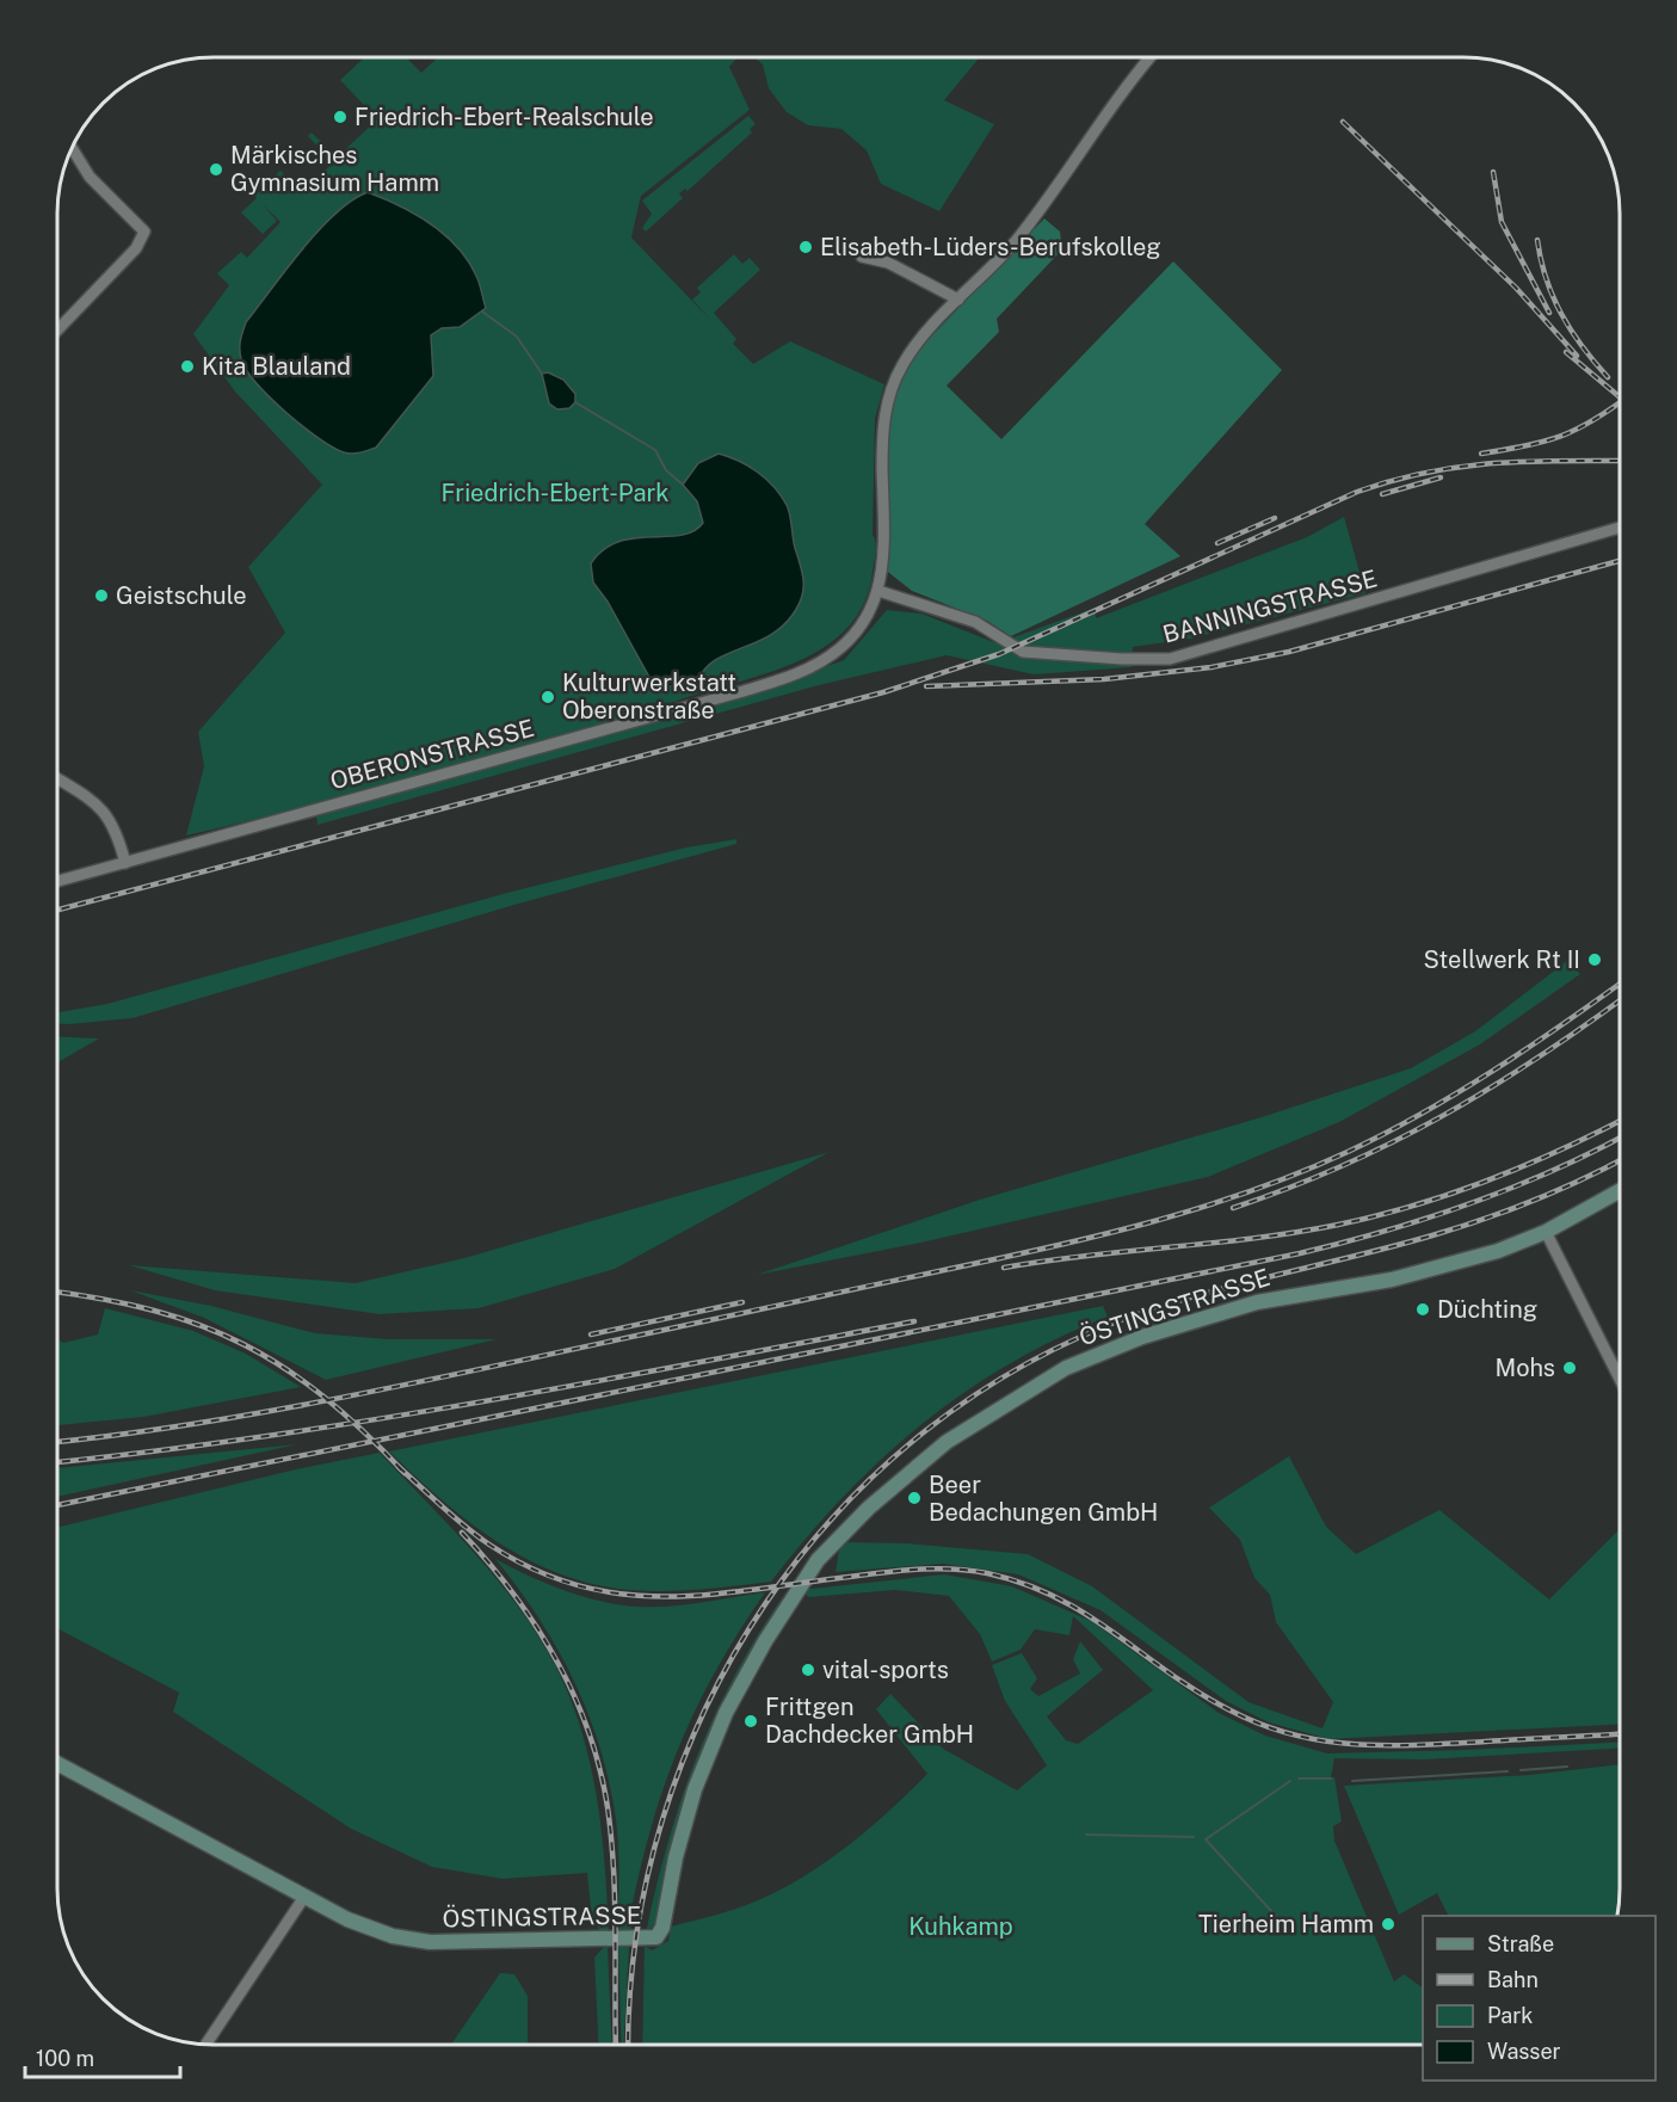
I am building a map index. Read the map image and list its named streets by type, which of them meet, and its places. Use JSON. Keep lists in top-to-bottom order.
{
  "streets": {
    "street": ["BANNINGSTRASSE", "OBERONSTRASSE", "ÖSTINGSTRASSE"]
  },
  "crossings": [
    ["BANNINGSTRASSE", "OBERONSTRASSE"]
  ],
  "parks": ["Friedrich-Ebert-Park", "Kuhkamp"],
  "places": [
    "Friedrich-Ebert-Realschule",
    "Märkisches Gymnasium Hamm",
    "Elisabeth-Lüders-Berufskolleg",
    "Kita Blauland",
    "Geistschule",
    "Kulturwerkstatt Oberonstraße",
    "Stellwerk Rt II",
    "Düchting",
    "Mohs",
    "Beer Bedachungen GmbH",
    "vital-sports",
    "Frittgen Dachdecker GmbH",
    "Tierheim Hamm"
  ],
  "legend": [
    "Straße",
    "Bahn",
    "Park",
    "Wasser"
  ],
  "scale_bar": "100 m"
}
